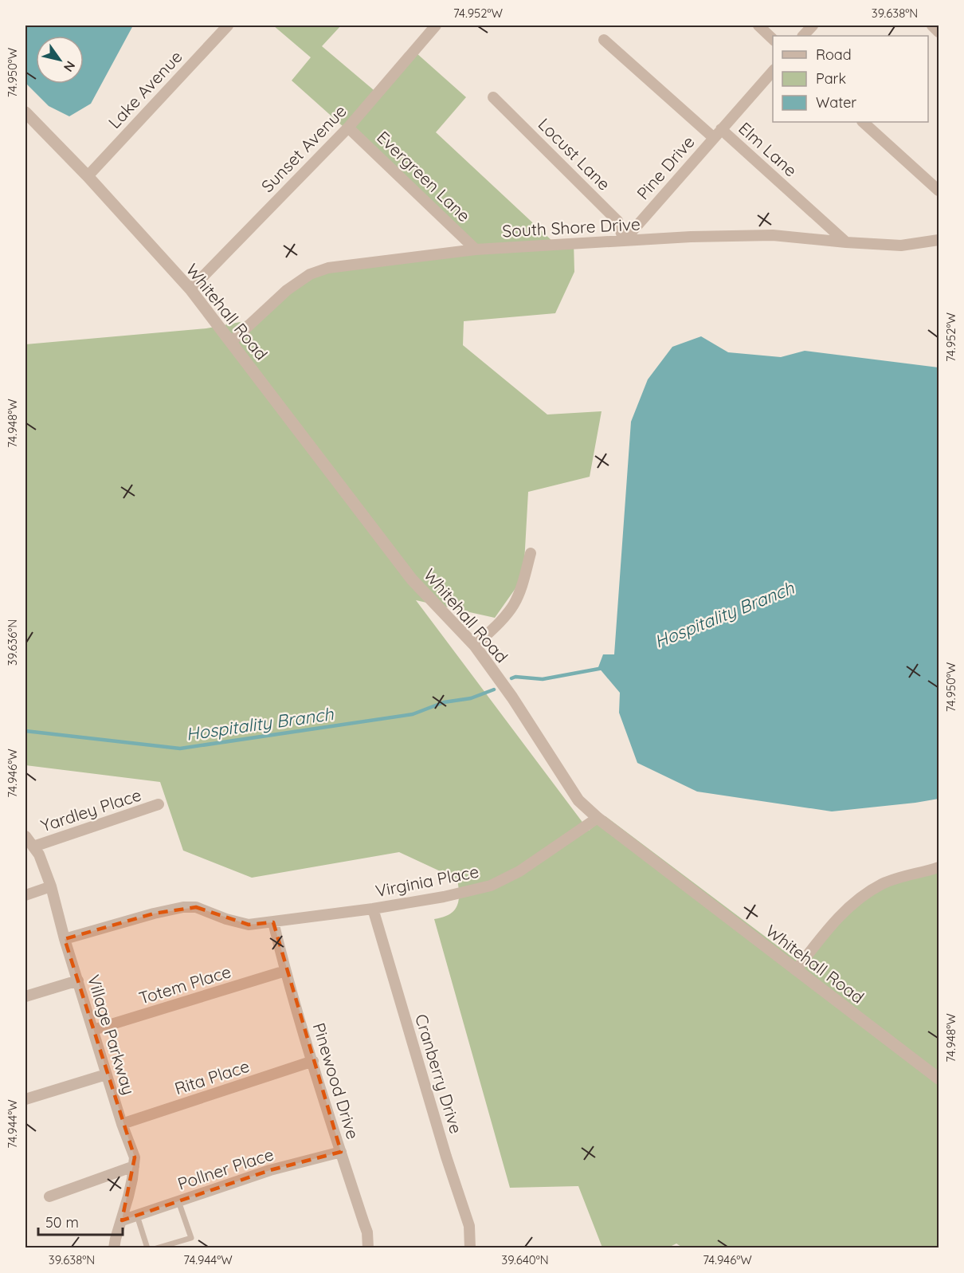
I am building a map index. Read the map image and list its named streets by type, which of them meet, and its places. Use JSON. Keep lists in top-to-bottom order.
{
  "streets": {
    "street": [
      "Lake Avenue",
      "Sunset Avenue",
      "Elm Lane",
      "Locust Lane",
      "Pine Drive",
      "Evergreen Lane",
      "South Shore Drive",
      "Whitehall Road",
      "Yardley Place",
      "Virginia Place",
      "Totem Place",
      "Village Parkway",
      "Cranberry Drive",
      "Rita Place",
      "Pinewood Drive",
      "Pollner Place"
    ]
  },
  "crossings": [
    ["Lake Avenue", "Whitehall Road"],
    ["Sunset Avenue", "Evergreen Lane"],
    ["Sunset Avenue", "Whitehall Road"],
    ["Elm Lane", "Pine Drive"],
    ["Elm Lane", "South Shore Drive"],
    ["Locust Lane", "Pine Drive"],
    ["Locust Lane", "South Shore Drive"],
    ["Pine Drive", "South Shore Drive"],
    ["Evergreen Lane", "South Shore Drive"],
    ["South Shore Drive", "Whitehall Road"],
    ["Whitehall Road", "Virginia Place"],
    ["Yardley Place", "Village Parkway"],
    ["Virginia Place", "Village Parkway"],
    ["Virginia Place", "Cranberry Drive"],
    ["Virginia Place", "Pinewood Drive"],
    ["Totem Place", "Village Parkway"],
    ["Totem Place", "Pinewood Drive"],
    ["Village Parkway", "Rita Place"],
    ["Village Parkway", "Pollner Place"],
    ["Rita Place", "Pinewood Drive"],
    ["Pinewood Drive", "Pollner Place"]
  ],
  "water": ["Hospitality Branch"],
  "legend": ["Road", "Park", "Water"],
  "scale_bar": "50 m",
  "north": "bottom right",
  "coordinates": [
    "74.952°W",
    "39.638°N",
    "74.950°W",
    "74.948°W",
    "39.636°N",
    "74.946°W",
    "74.944°W",
    "39.640°N"
  ]
}
